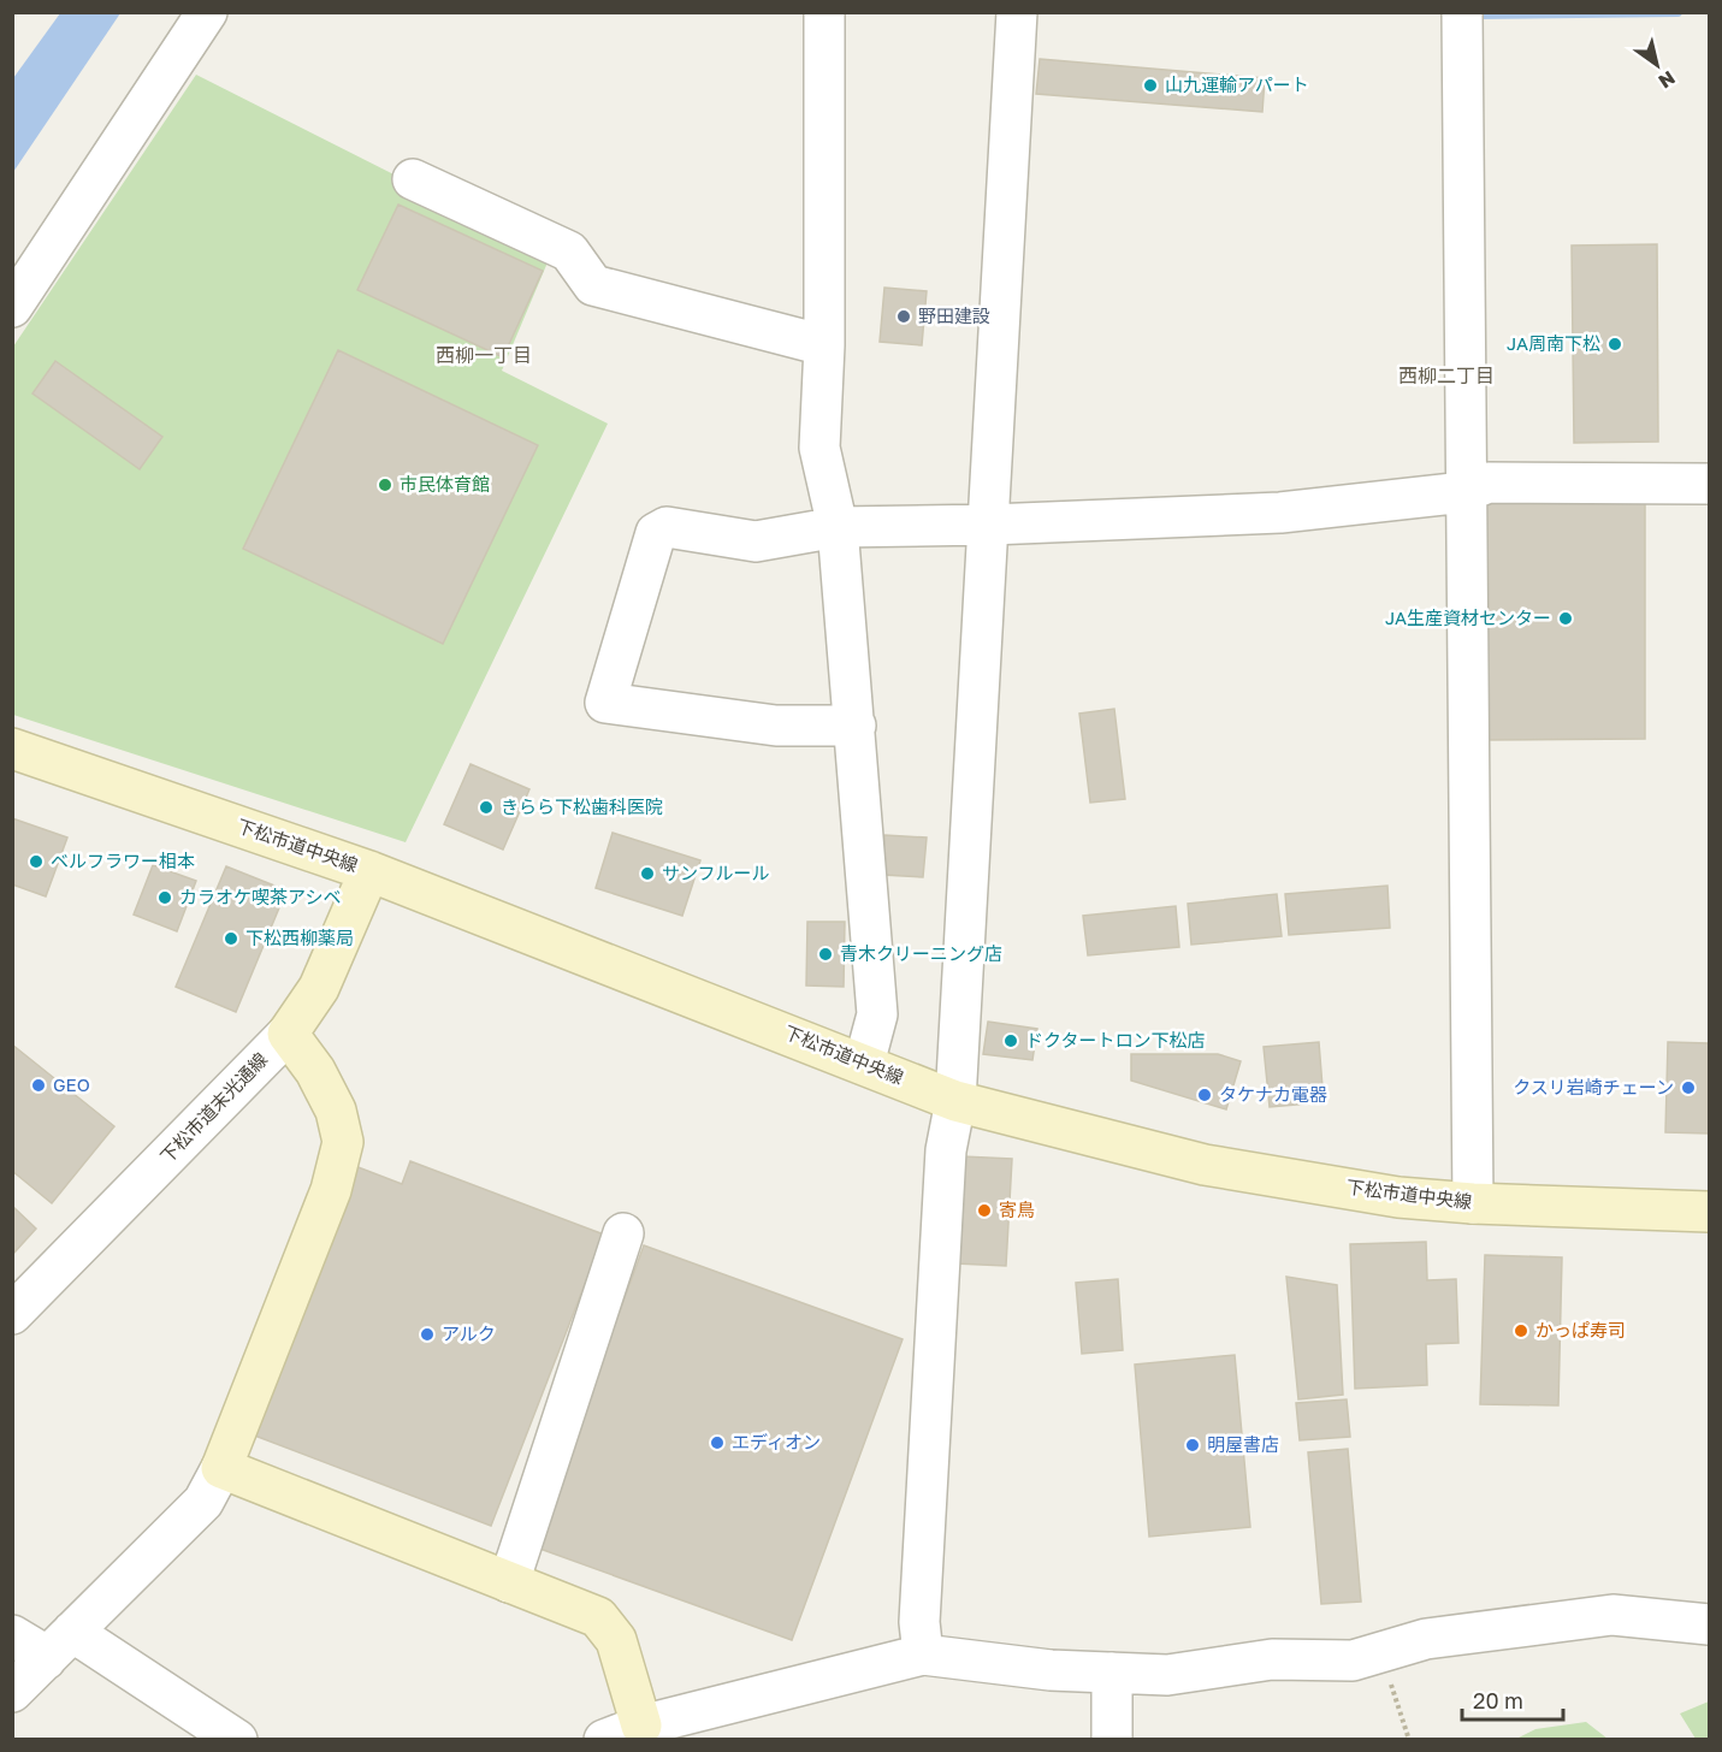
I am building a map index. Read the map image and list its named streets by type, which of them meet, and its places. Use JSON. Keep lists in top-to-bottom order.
{
  "streets": {
    "street": ["下松市道中央線", "下松市道末光通線"]
  },
  "crossings": [
    ["下松市道中央線", "下松市道末光通線"]
  ],
  "districts": ["西柳一丁目", "西柳二丁目"],
  "places": [
    "山九運輸アパート",
    "野田建設",
    "JA周南下松",
    "市民体育館",
    "JA生産資材センター",
    "きらら下松歯科医院",
    "ベルフラワー相本",
    "サンフルール",
    "カラオケ喫茶アシベ",
    "下松西柳薬局",
    "青木クリーニング店",
    "ドクタートロン下松店",
    "GEO",
    "クスリ岩崎チェーン",
    "タケナカ電器",
    "寄鳥",
    "かっぱ寿司",
    "アルク",
    "エディオン",
    "明屋書店"
  ],
  "scale_bar": "20 m",
  "north": "bottom right"
}
